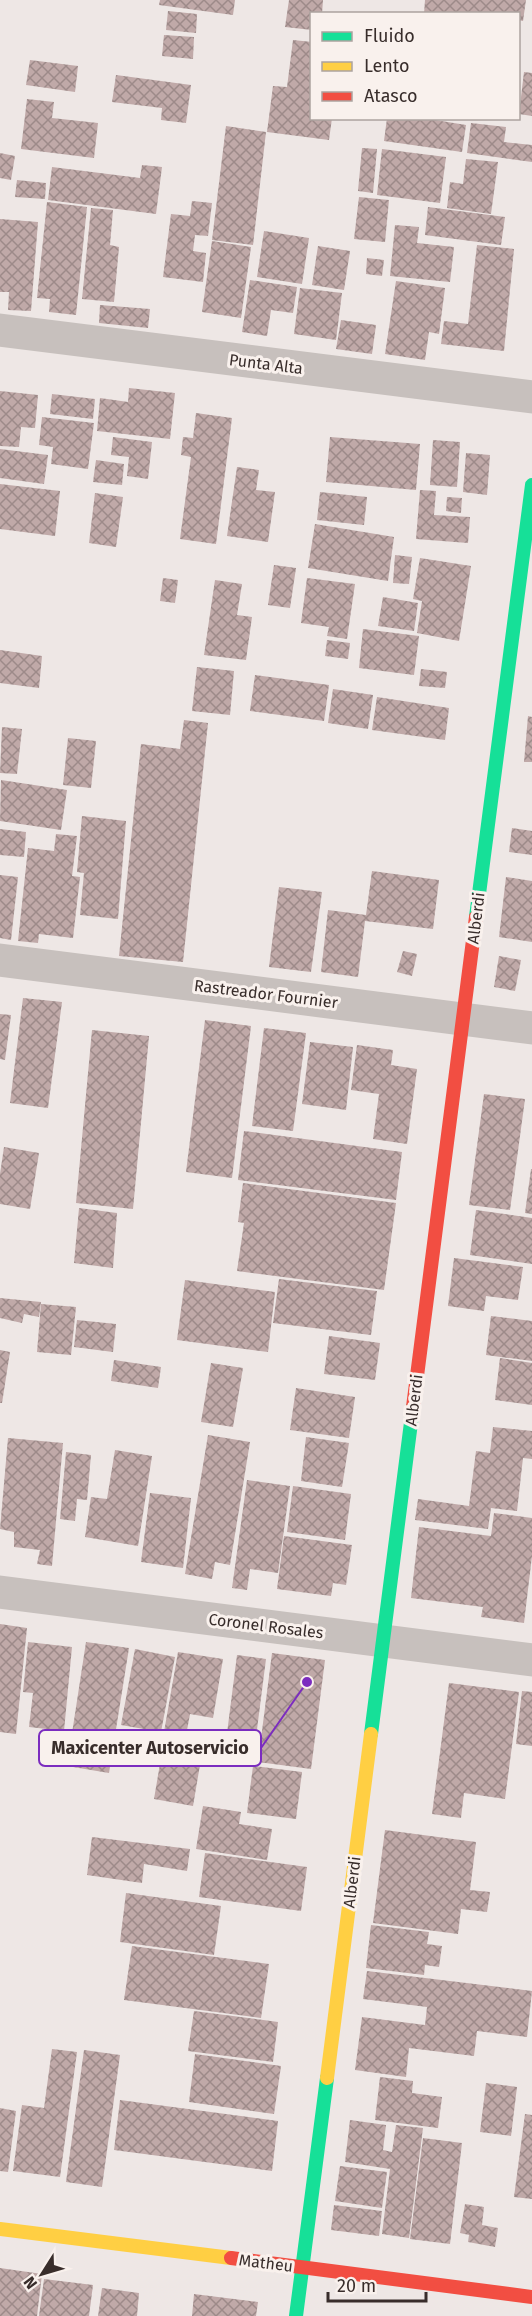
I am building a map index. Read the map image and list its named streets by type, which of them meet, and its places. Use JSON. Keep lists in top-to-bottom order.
{
  "streets": {
    "street": [
      "Punta Alta",
      "Alberdi",
      "Rastreador Fournier",
      "Coronel Rosales",
      "Matheu"
    ]
  },
  "crossings": [
    ["Alberdi", "Rastreador Fournier"],
    ["Alberdi", "Coronel Rosales"],
    ["Alberdi", "Matheu"]
  ],
  "places": ["Maxicenter Autoservicio"],
  "legend": ["Fluido", "Lento", "Atasco"],
  "scale_bar": "20 m",
  "north": "bottom left"
}
